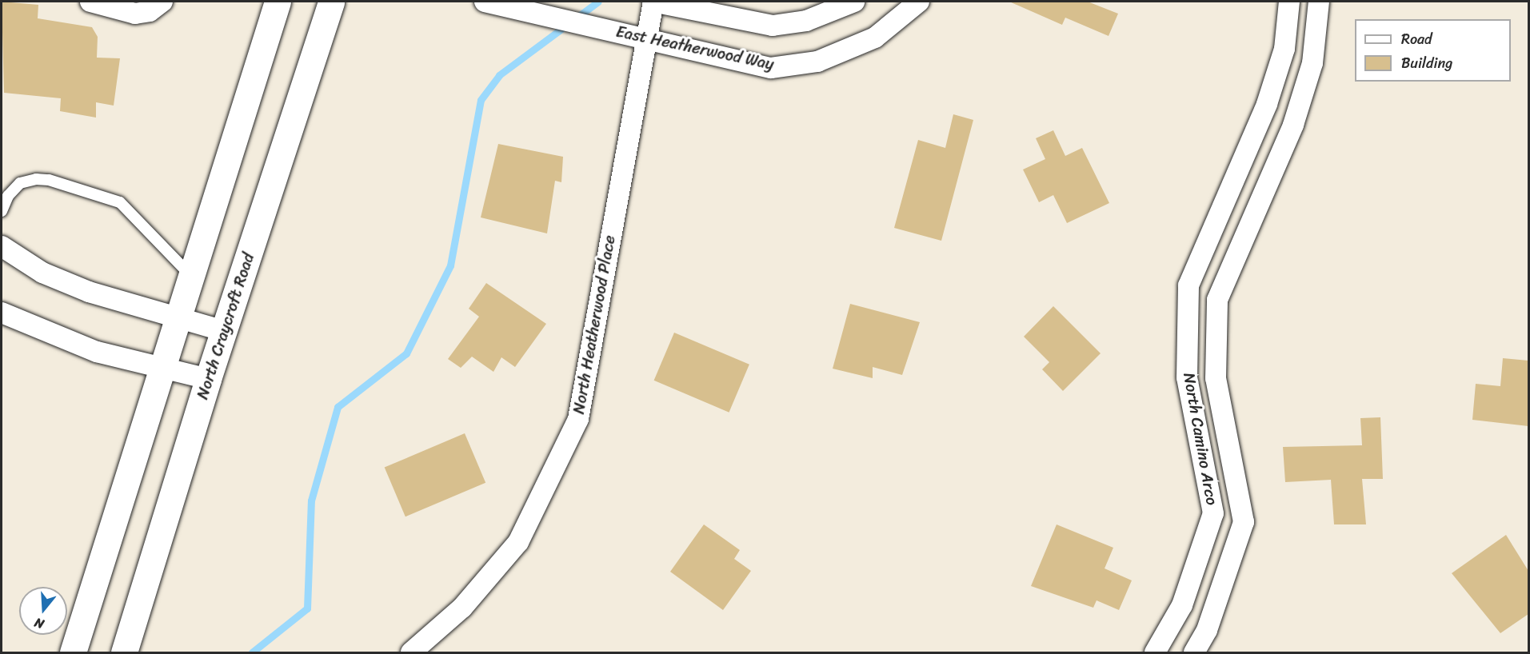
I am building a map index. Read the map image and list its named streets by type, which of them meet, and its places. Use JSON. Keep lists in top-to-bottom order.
{
  "streets": {
    "main road": ["North Craycroft Road"],
    "street": ["East Heatherwood Way", "North Heatherwood Place", "North Camino Arco"]
  },
  "crossings": [
    ["East Heatherwood Way", "North Heatherwood Place"]
  ],
  "legend": ["Road", "Building"],
  "north": "bottom"
}
